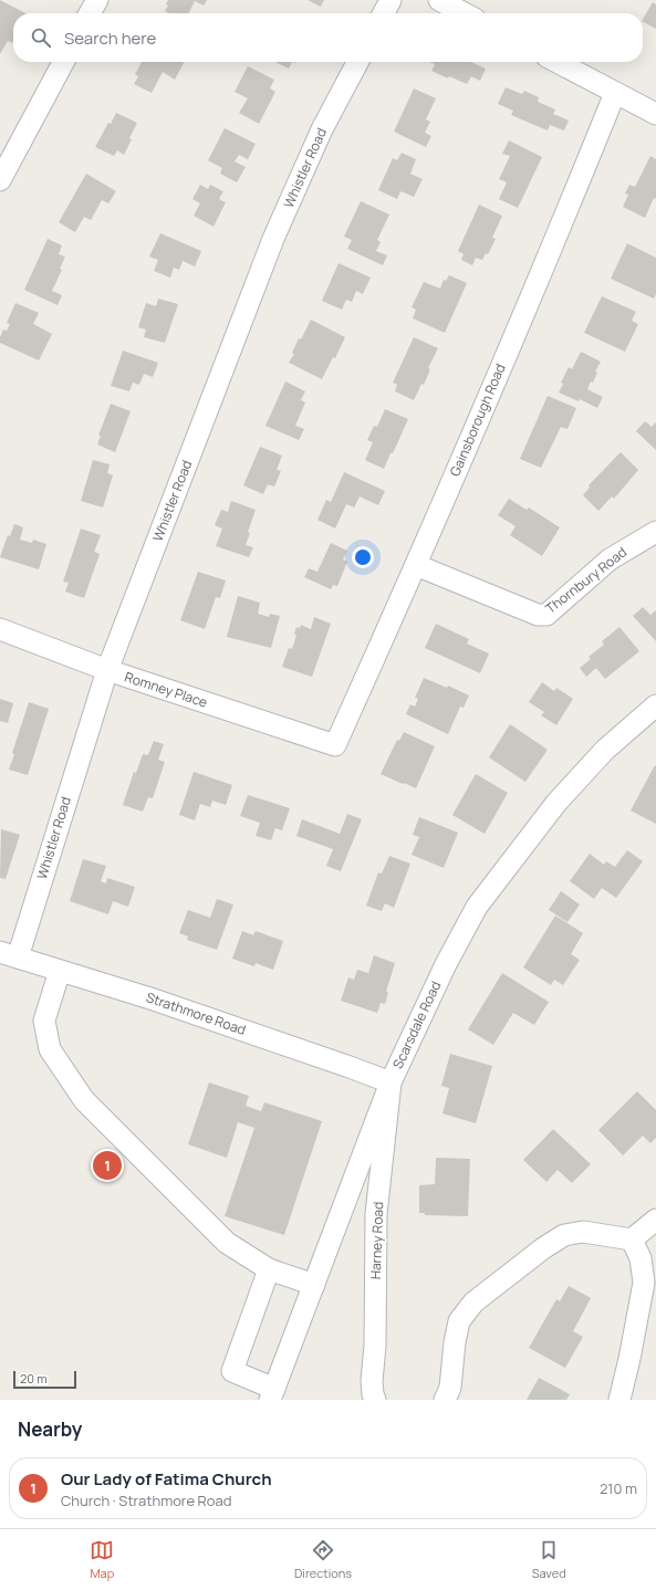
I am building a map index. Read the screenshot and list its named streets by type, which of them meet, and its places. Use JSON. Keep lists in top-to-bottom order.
{
  "streets": {
    "street": [
      "Whistler Road",
      "Gainsborough Road",
      "Thornbury Road",
      "Romney Place",
      "Strathmore Road",
      "Scarsdale Road",
      "Harney Road"
    ]
  },
  "crossings": [
    ["Whistler Road", "Romney Place"],
    ["Whistler Road", "Strathmore Road"],
    ["Gainsborough Road", "Thornbury Road"],
    ["Gainsborough Road", "Romney Place"],
    ["Strathmore Road", "Scarsdale Road"],
    ["Strathmore Road", "Harney Road"],
    ["Scarsdale Road", "Harney Road"]
  ],
  "scale_bar": "20 m",
  "page": {
    "search": "Search here",
    "pins": "1",
    "scale": "20 m",
    "heading": "Nearby",
    "list": [
      {
        "mark": "1",
        "name": "Our Lady of Fatima Church",
        "note": "Church · Strathmore Road",
        "value": "210 m"
      }
    ],
    "nav": ["Map", "Directions", "Saved"]
  }
}
